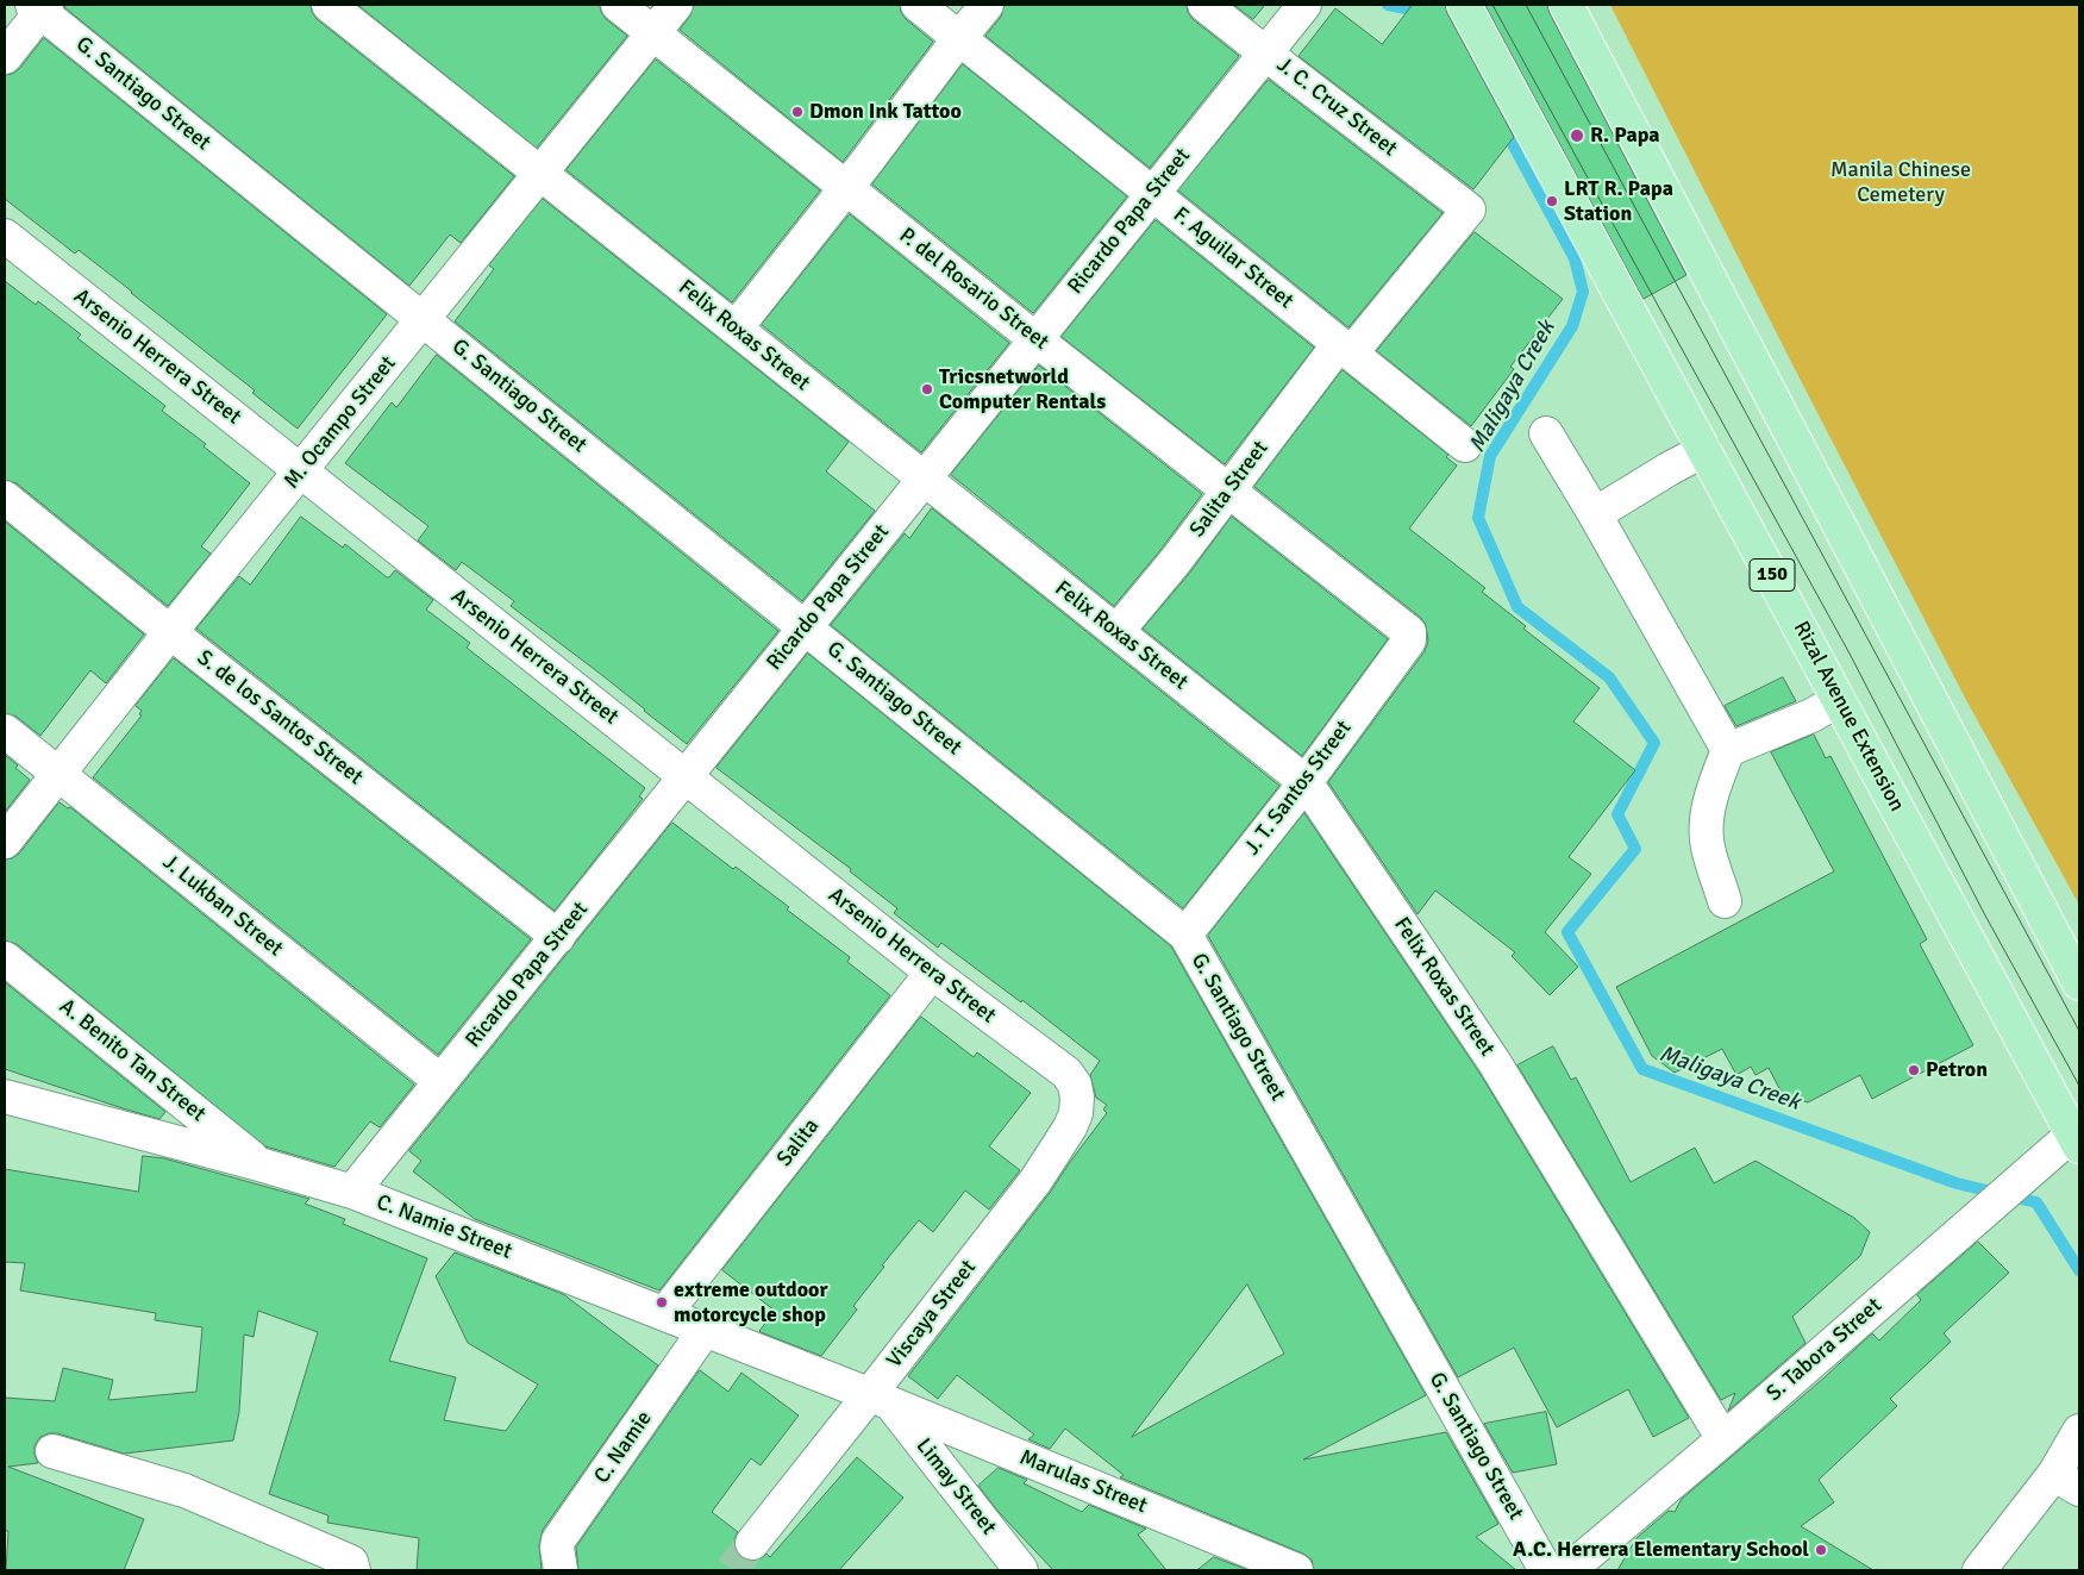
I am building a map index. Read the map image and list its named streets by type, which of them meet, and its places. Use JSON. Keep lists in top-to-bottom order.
{
  "streets": {
    "main road": ["150", "Rizal Avenue Extension"],
    "street": [
      "G. Santiago Street",
      "J. C. Cruz Street",
      "Ricardo Papa Street",
      "F. Aguilar Street",
      "P. del Rosario Street",
      "Felix Roxas Street",
      "Arsenio Herrera Street",
      "M. Ocampo Street",
      "Salita Street",
      "S. de los Santos Street",
      "J. T. Santos Street",
      "J. Lukban Street",
      "A. Benito Tan Street",
      "Salita",
      "C. Namie Street",
      "Viscaya Street",
      "S. Tabora Street",
      "C. Namie",
      "Marulas Street",
      "Limay Street"
    ]
  },
  "crossings": [
    ["G. Santiago Street", "Ricardo Papa Street"],
    ["G. Santiago Street", "M. Ocampo Street"],
    ["G. Santiago Street", "J. T. Santos Street"],
    ["J. C. Cruz Street", "Ricardo Papa Street"],
    ["J. C. Cruz Street", "Salita Street"],
    ["Ricardo Papa Street", "F. Aguilar Street"],
    ["Ricardo Papa Street", "P. del Rosario Street"],
    ["Ricardo Papa Street", "Felix Roxas Street"],
    ["Ricardo Papa Street", "Arsenio Herrera Street"],
    ["Ricardo Papa Street", "S. de los Santos Street"],
    ["Ricardo Papa Street", "J. Lukban Street"],
    ["Ricardo Papa Street", "C. Namie Street"],
    ["F. Aguilar Street", "Salita Street"],
    ["P. del Rosario Street", "M. Ocampo Street"],
    ["P. del Rosario Street", "Salita Street"],
    ["P. del Rosario Street", "J. T. Santos Street"],
    ["Felix Roxas Street", "M. Ocampo Street"],
    ["Felix Roxas Street", "Salita Street"],
    ["Felix Roxas Street", "J. T. Santos Street"],
    ["Felix Roxas Street", "S. Tabora Street"],
    ["Arsenio Herrera Street", "M. Ocampo Street"],
    ["Arsenio Herrera Street", "Salita"],
    ["Arsenio Herrera Street", "Viscaya Street"],
    ["M. Ocampo Street", "S. de los Santos Street"],
    ["M. Ocampo Street", "J. Lukban Street"],
    ["Rizal Avenue Extension", "S. Tabora Street"],
    ["A. Benito Tan Street", "C. Namie Street"],
    ["Salita", "C. Namie Street"],
    ["C. Namie Street", "Viscaya Street"],
    ["C. Namie Street", "C. Namie"],
    ["C. Namie Street", "Marulas Street"],
    ["C. Namie Street", "Limay Street"],
    ["Viscaya Street", "Marulas Street"],
    ["Viscaya Street", "Limay Street"],
    ["Marulas Street", "Limay Street"]
  ],
  "water": ["Maligaya Creek"],
  "parks": ["Manila Chinese Cemetery"],
  "places": [
    "Dmon Ink Tattoo",
    "R. Papa",
    "LRT R. Papa Station",
    "Tricsnetworld Computer Rentals",
    "Petron",
    "extreme outdoor motorcycle shop",
    "A.C. Herrera Elementary School"
  ]
}
